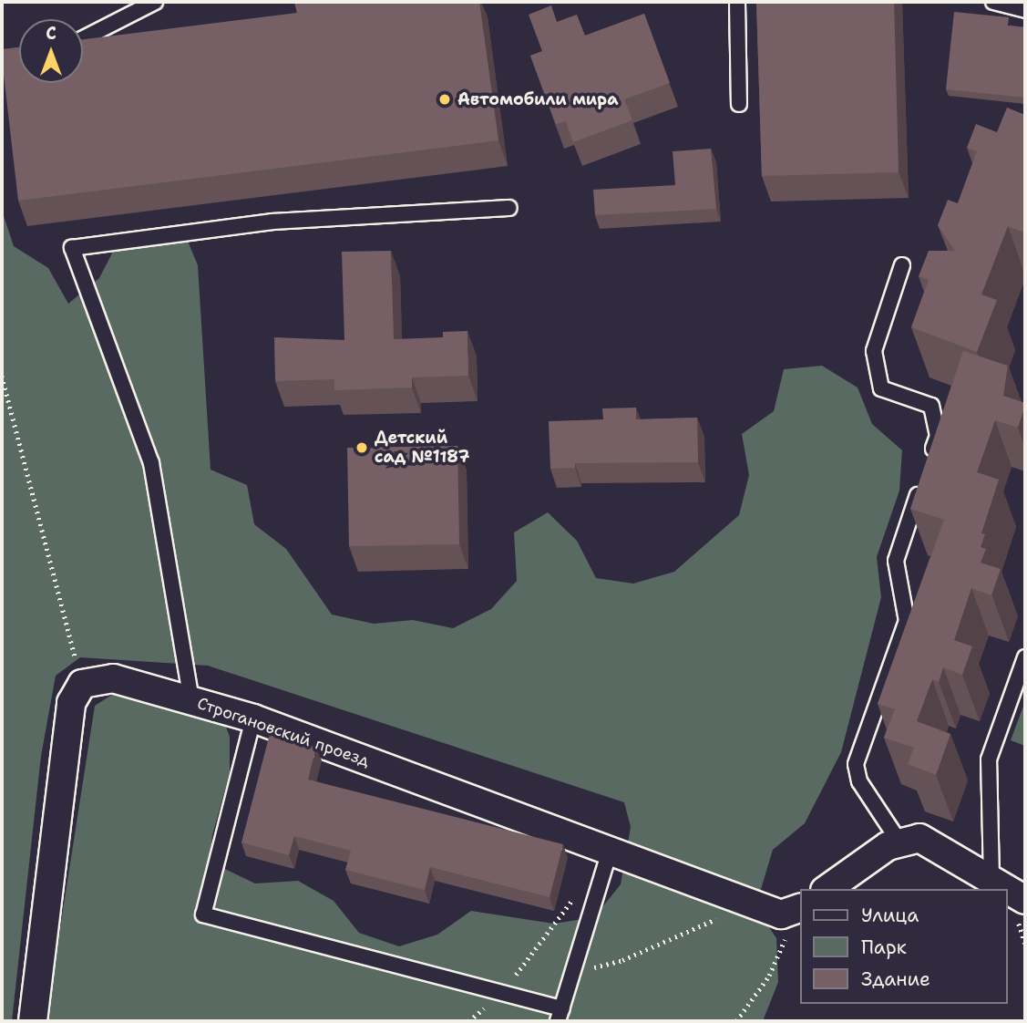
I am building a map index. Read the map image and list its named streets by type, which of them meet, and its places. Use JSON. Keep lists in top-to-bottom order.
{
  "streets": {
    "street": ["Строгановский проезд"]
  },
  "places": ["Автомобили мира", "Детский сад №1187"],
  "legend": ["Улица", "Парк", "Здание"],
  "north": "top"
}
